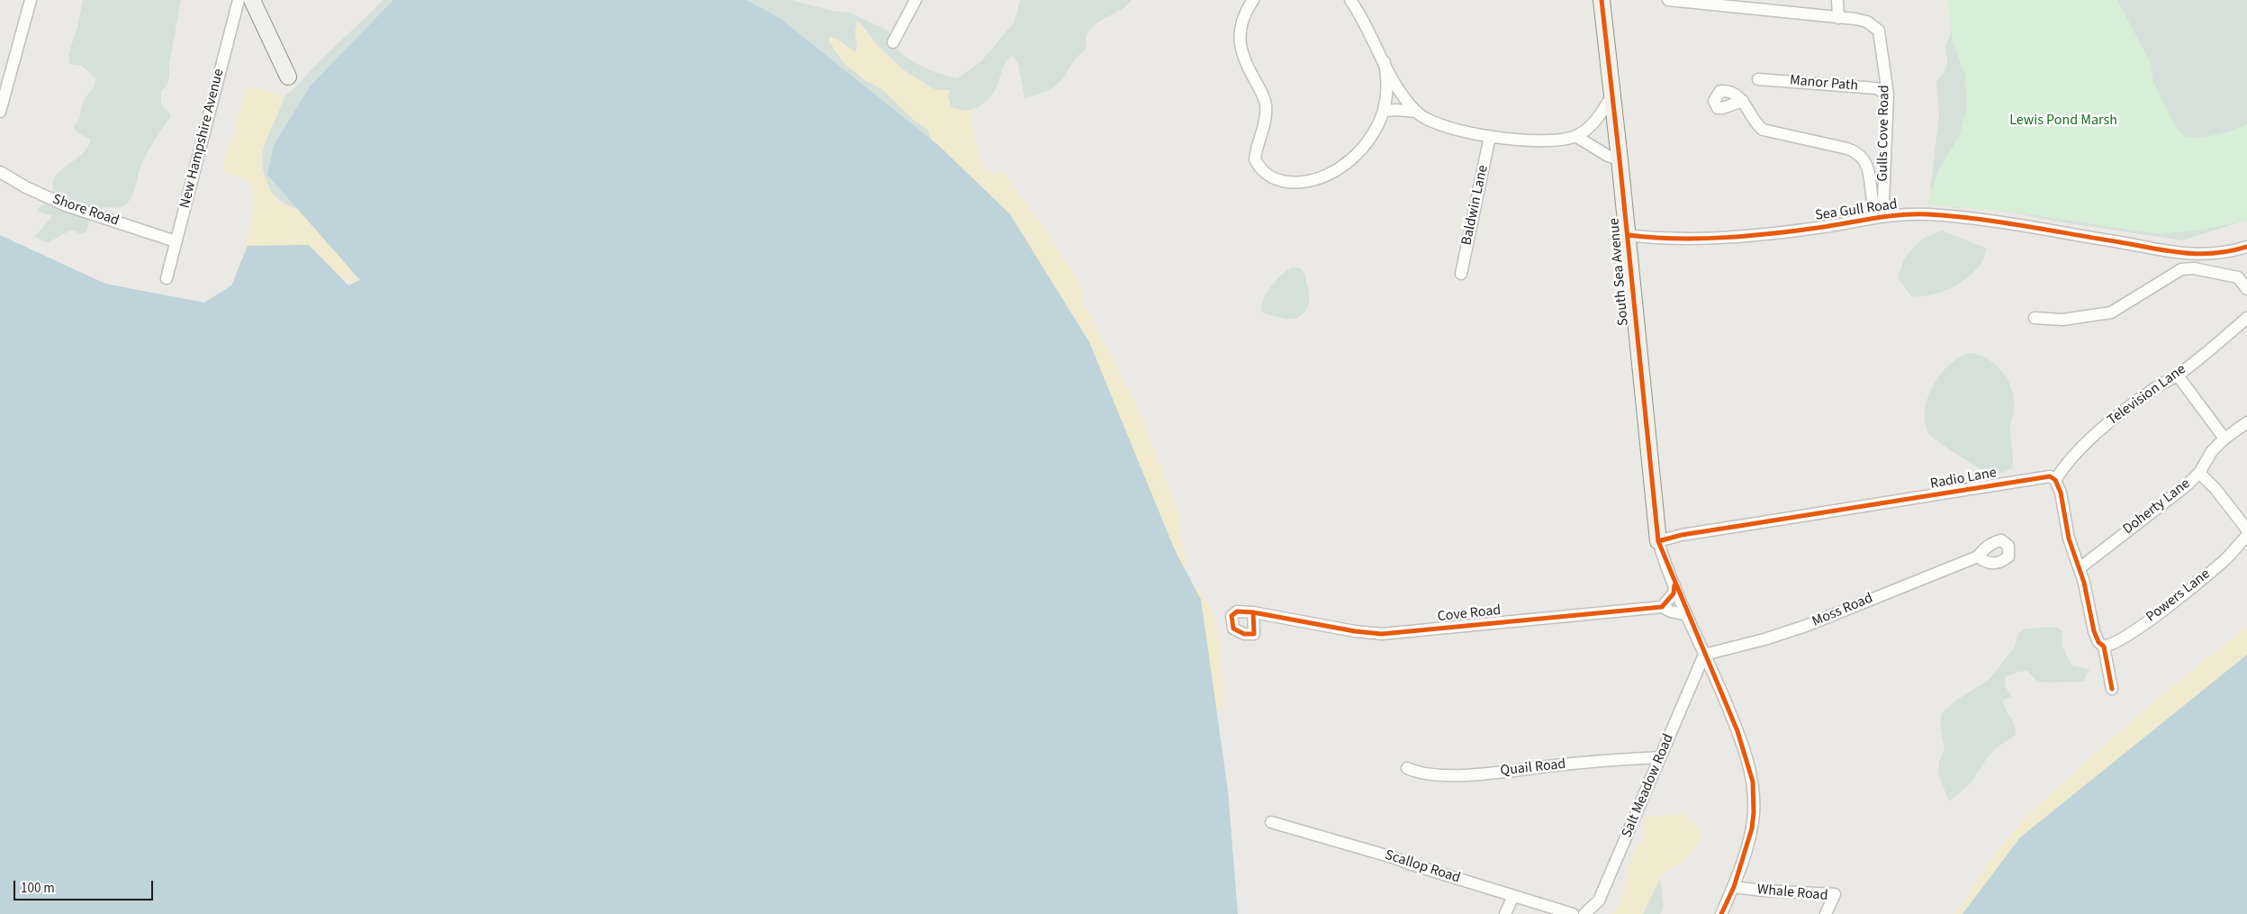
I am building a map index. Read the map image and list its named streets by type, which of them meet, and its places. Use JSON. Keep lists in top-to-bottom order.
{
  "streets": {
    "street": [
      "Manor Path",
      "Gulls Cove Road",
      "New Hampshire Avenue",
      "Baldwin Lane",
      "Shore Road",
      "Sea Gull Road",
      "South Sea Avenue",
      "Television Lane",
      "Radio Lane",
      "Doherty Lane",
      "Powers Lane",
      "Moss Road",
      "Cove Road",
      "Quail Road",
      "Salt Meadow Road",
      "Scallop Road",
      "Whale Road"
    ]
  },
  "crossings": [
    ["Manor Path", "Gulls Cove Road"],
    ["Gulls Cove Road", "Sea Gull Road"],
    ["New Hampshire Avenue", "Shore Road"],
    ["Sea Gull Road", "South Sea Avenue"],
    ["South Sea Avenue", "Radio Lane"],
    ["Television Lane", "Radio Lane"],
    ["Moss Road", "Salt Meadow Road"],
    ["Quail Road", "Salt Meadow Road"]
  ],
  "parks": ["Lewis Pond Marsh"],
  "scale_bar": "100 m"
}
